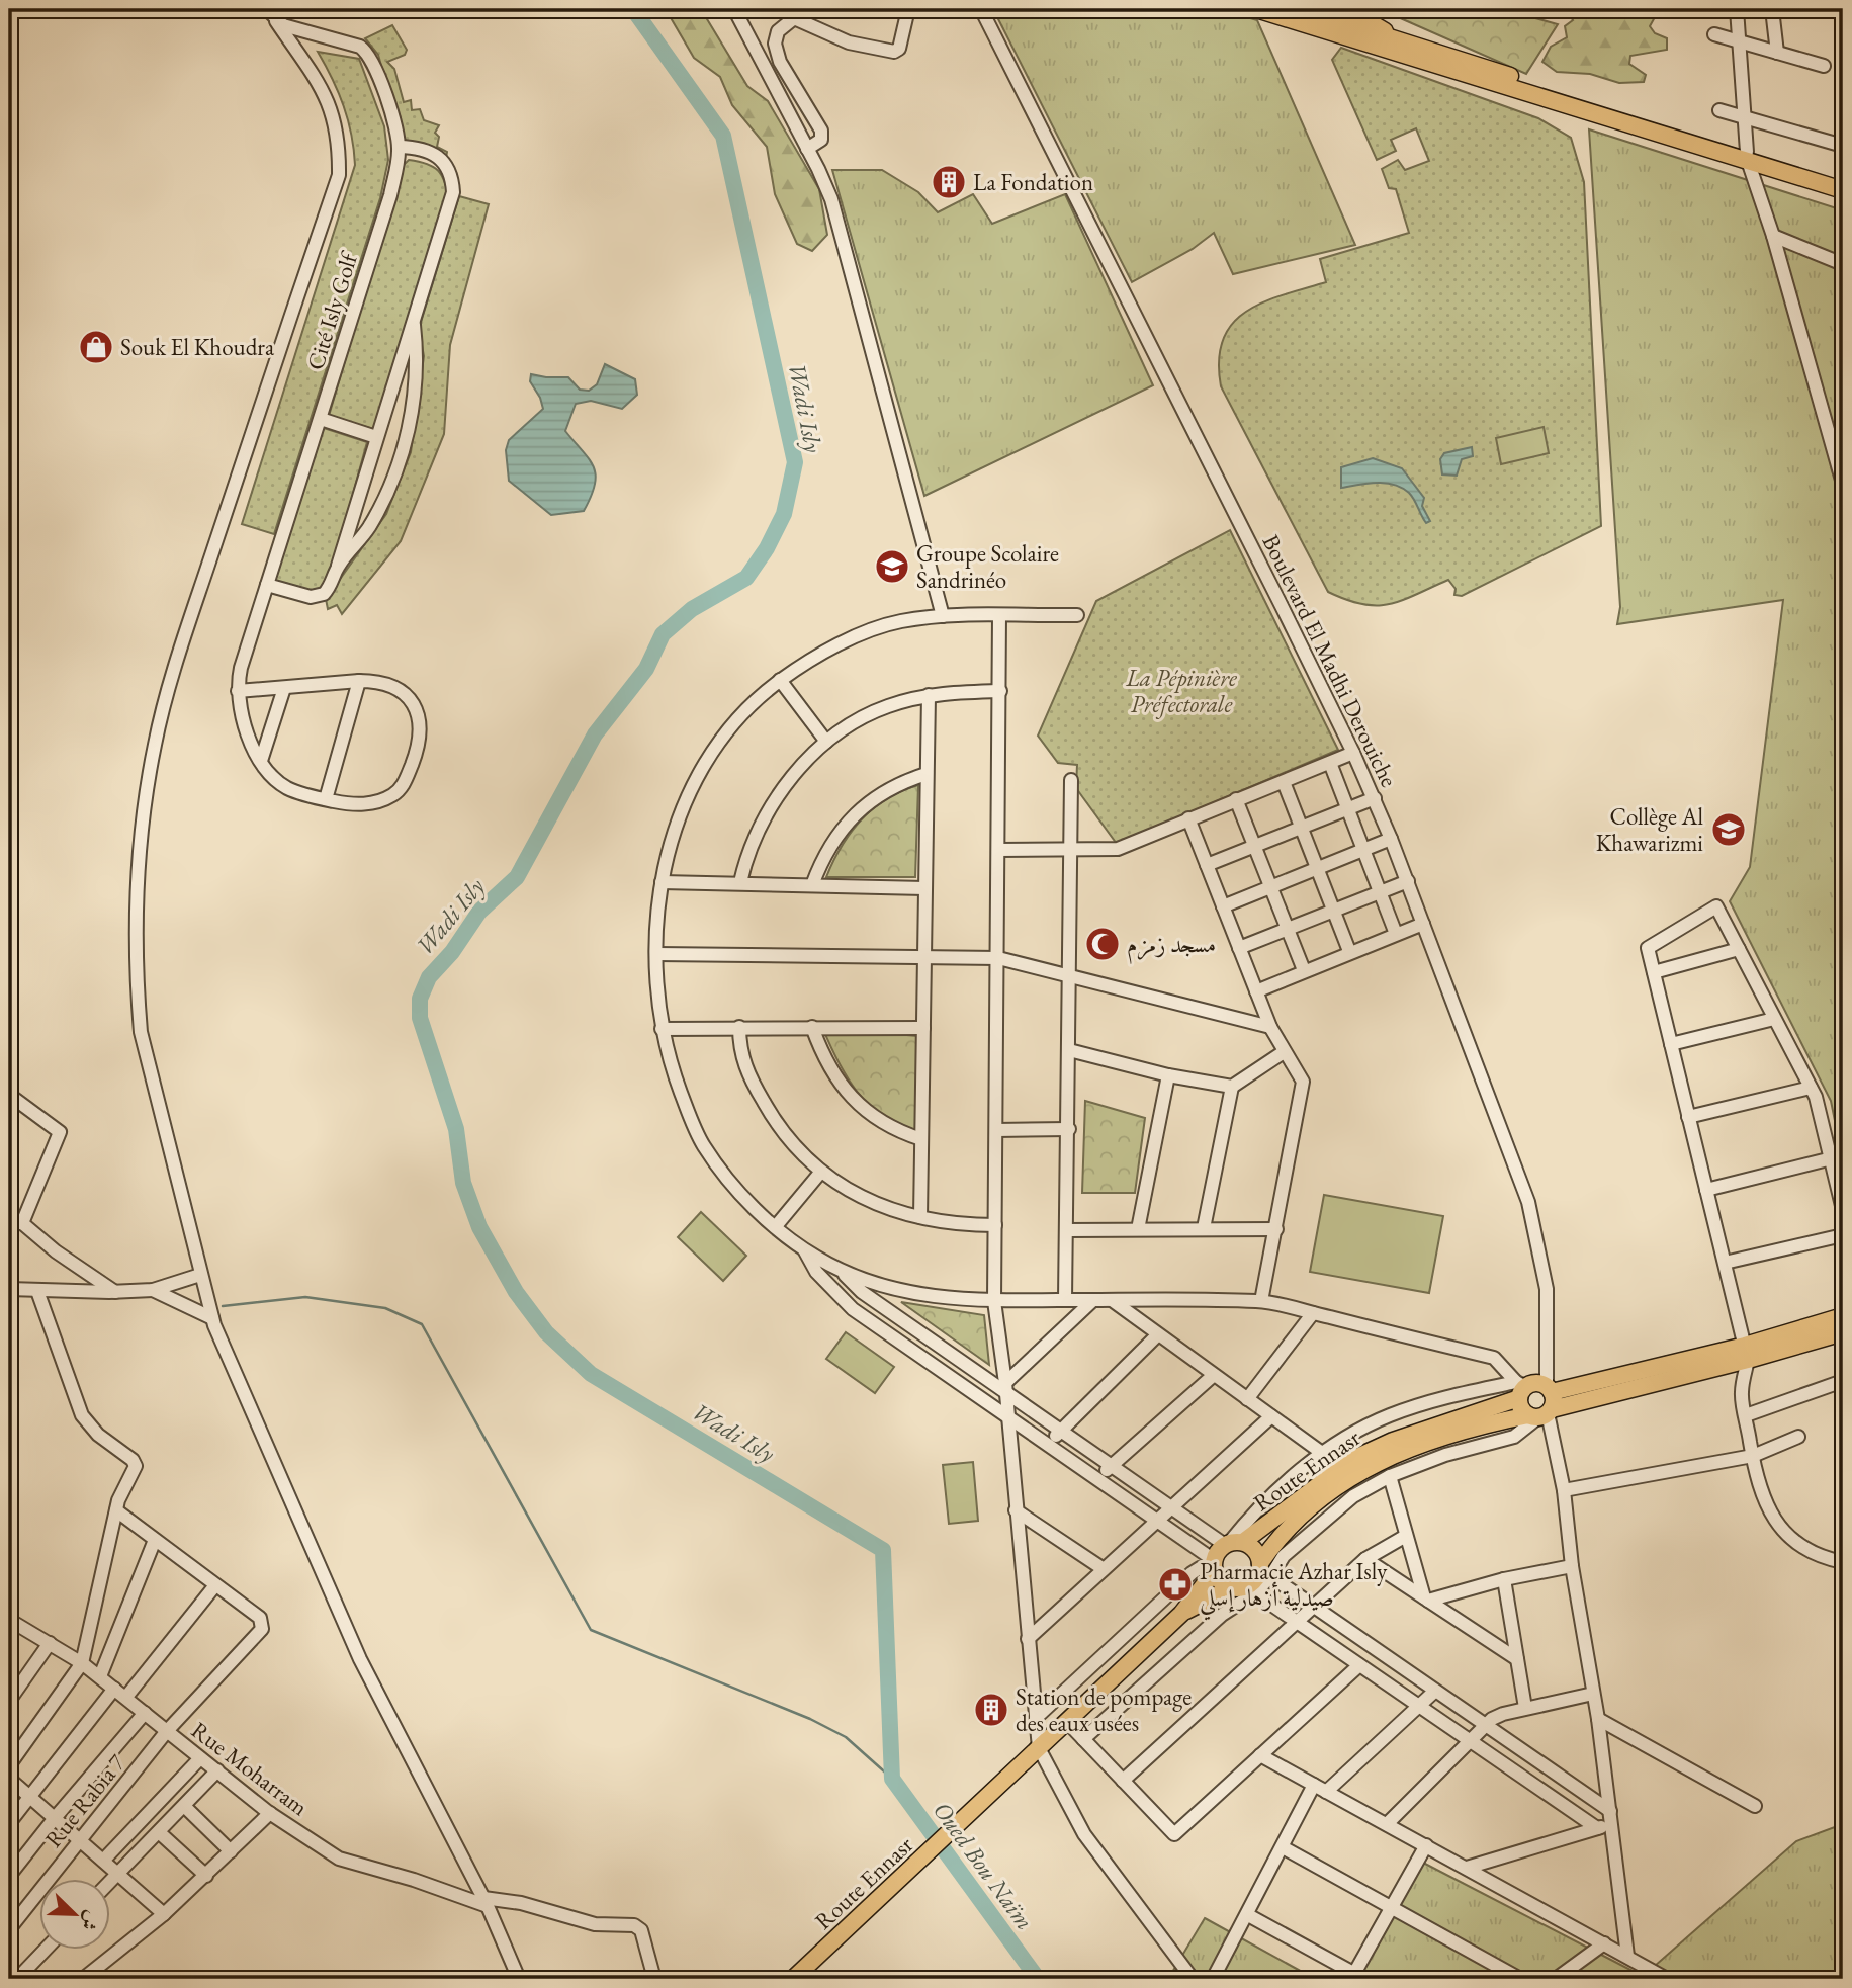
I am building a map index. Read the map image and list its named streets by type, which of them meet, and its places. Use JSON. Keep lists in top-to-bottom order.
{
  "streets": {
    "main road": ["Route Ennasr"],
    "street": [
      "Cité Isly Golf",
      "Boulevard El Madhi Derouiche",
      "Rue Moharram",
      "Rue Rabia 7"
    ]
  },
  "crossings": [
    ["Boulevard El Madhi Derouiche", "Route Ennasr"],
    ["Rue Moharram", "Rue Rabia 7"]
  ],
  "water": ["Wadi Isly", "Oued Bou Naïm"],
  "parks": ["La Pépinière Préfectorale"],
  "places": {
    "building": ["La Fondation", "Station de pompage des eaux usées"],
    "shop": ["Souk El Khoudra"],
    "school or university": ["Groupe Scolaire Sandrinéo", "Collège Al Khawarizmi"],
    "mosque": ["مسجد زمزم"],
    "pharmacy": ["Pharmacie Azhar Isly صيدلية أزهار إسلي"]
  },
  "north": "bottom right"
}
